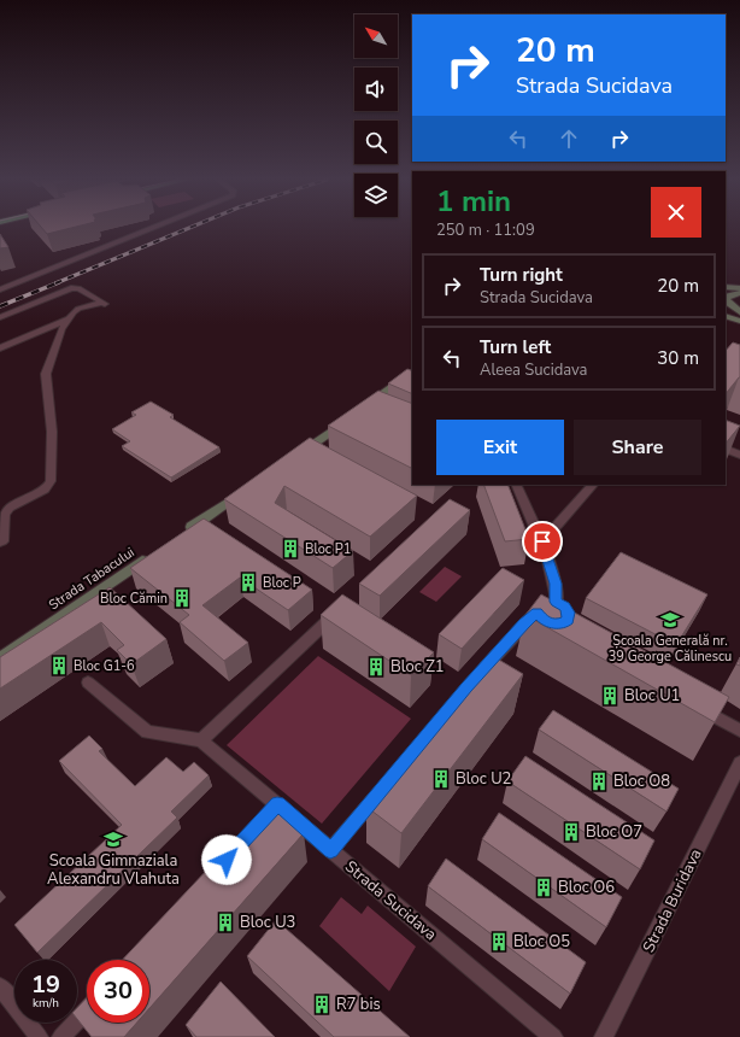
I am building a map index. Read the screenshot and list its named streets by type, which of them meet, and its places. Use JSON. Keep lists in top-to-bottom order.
{
  "streets": {
    "street": ["Strada Tabacului", "Strada Sucidava", "Strada Buridava"]
  },
  "places": {
    "building": [
      "Bloc P1",
      "Bloc P",
      "Bloc Cămin",
      "Bloc G1-6",
      "Bloc Z1",
      "Bloc U1",
      "Bloc U2",
      "Bloc O8",
      "Bloc O7",
      "Bloc O6",
      "Bloc U3",
      "Bloc O5",
      "R7 bis"
    ],
    "school or university": ["Școala Generală nr. 39 George Călinescu", "Scoala Gimnaziala Alexandru Vlahuta"]
  },
  "north": "top left",
  "page": {
    "turn": ["20 m", "Strada Sucidava"],
    "heading": ["1 min", "250 m · 11:09"],
    "list": [
      {
        "name": "Turn right",
        "note": "Strada Sucidava",
        "value": "20 m"
      },
      {
        "name": "Turn left",
        "note": "Aleea Sucidava",
        "value": "30 m"
      }
    ],
    "buttons": ["Exit", "Share"],
    "speed": "19 km/h",
    "limit": "30"
  }
}
